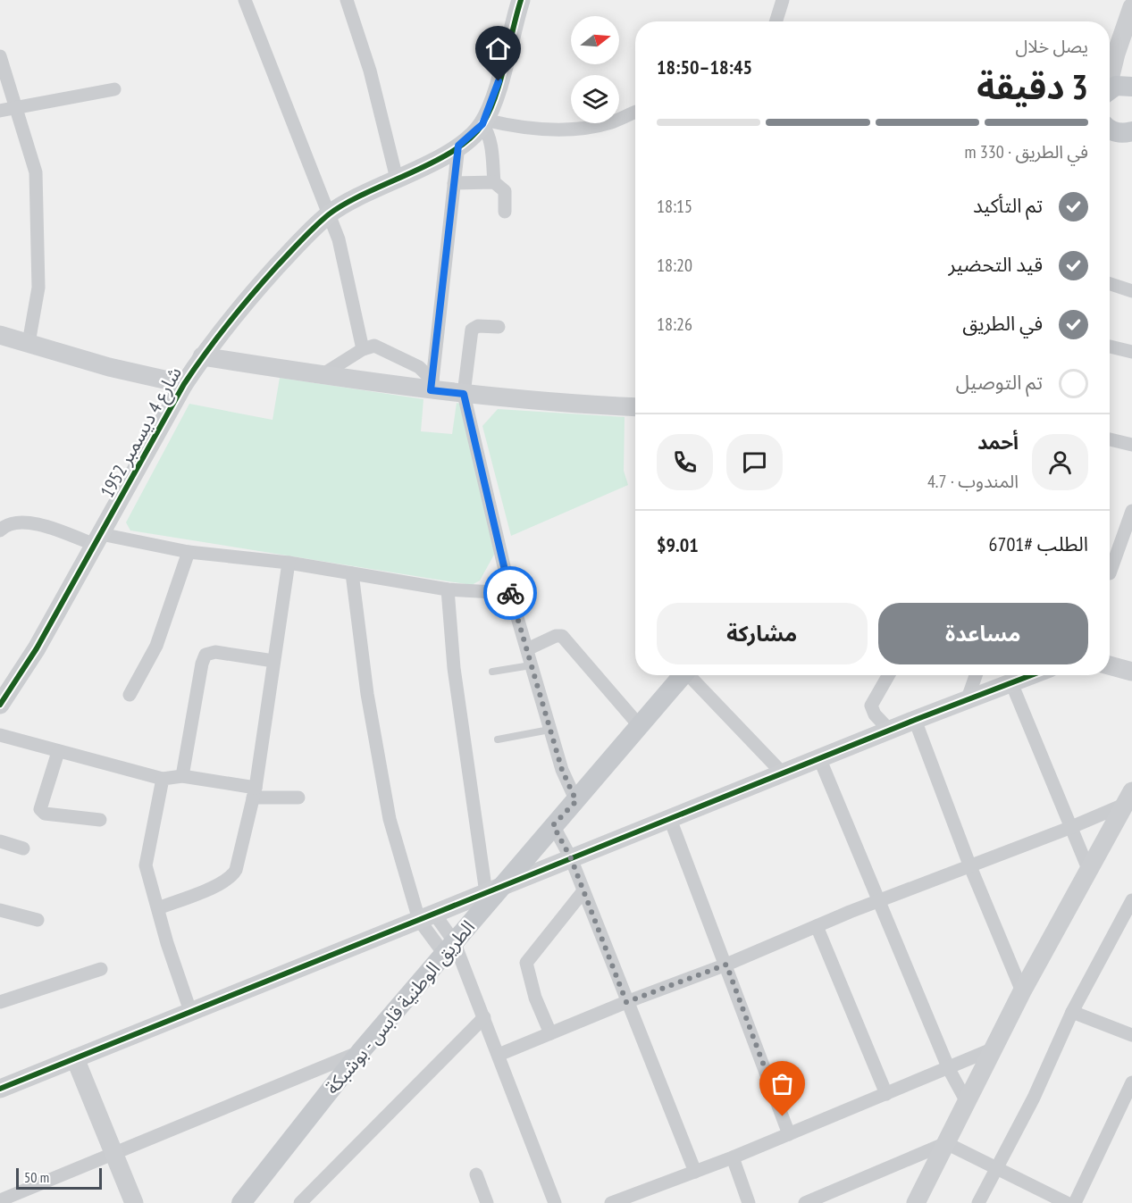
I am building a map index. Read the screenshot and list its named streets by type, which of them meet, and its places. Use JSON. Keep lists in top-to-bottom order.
{
  "streets": {
    "main road": ["الطريق الوطنية قابس - بوشبكة"],
    "street": ["شارع 4 ديسمبر 1952"]
  },
  "scale_bar": "50 m",
  "north": "right",
  "page": {
    "heading": ["3 دقيقة", "يصل خلال", "18:45–18:50"],
    "panel": [
      "أحمد",
      "المندوب · 4.7",
      "الطلب #6701",
      "$9.01"
    ],
    "bar": "في الطريق · 330 m",
    "list": [
      ["تم التأكيد", "18:15"],
      ["قيد التحضير", "18:20"],
      ["في الطريق", "18:26"],
      "تم التوصيل"
    ],
    "buttons": ["مساعدة", "مشاركة"],
    "scale": "50 m"
  }
}
